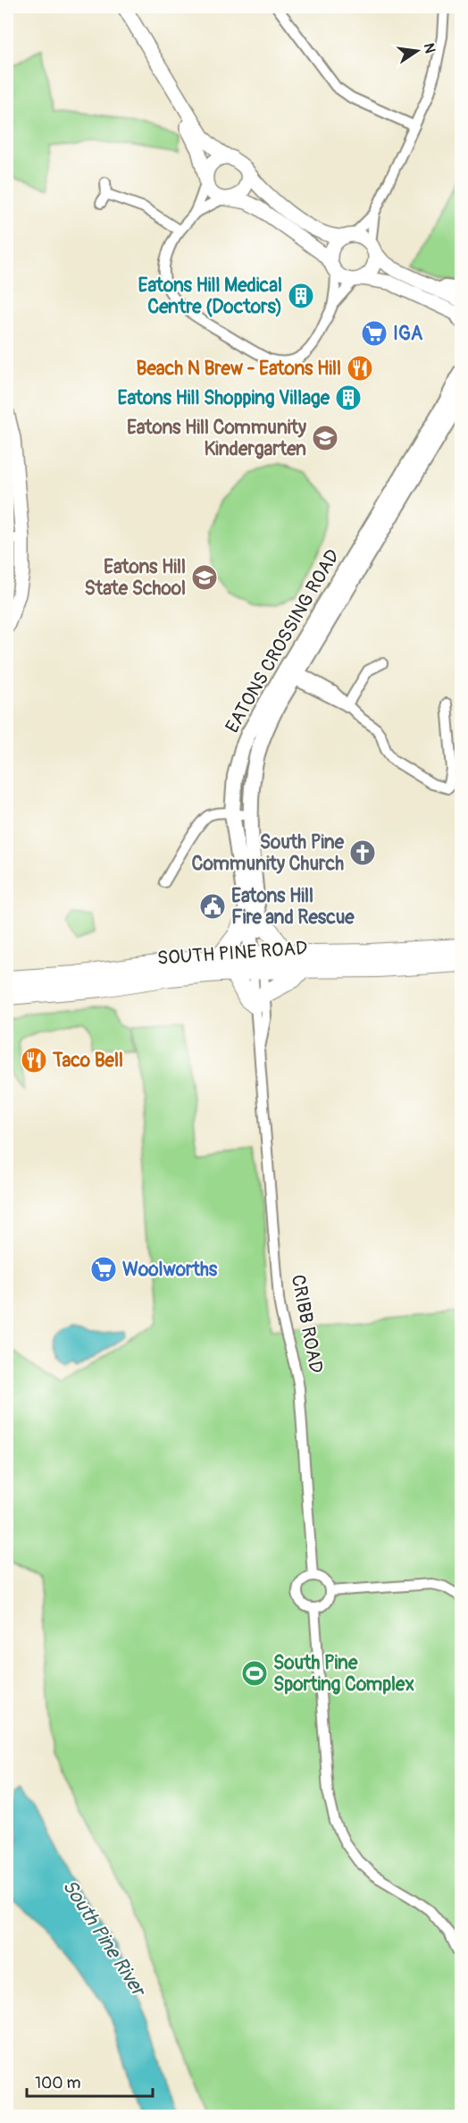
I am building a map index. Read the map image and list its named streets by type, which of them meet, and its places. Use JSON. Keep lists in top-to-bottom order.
{
  "streets": {
    "highway": ["SOUTH PINE ROAD"],
    "main road": ["EATONS CROSSING ROAD"],
    "street": ["CRIBB ROAD"]
  },
  "crossings": [
    ["EATONS CROSSING ROAD", "SOUTH PINE ROAD"],
    ["EATONS CROSSING ROAD", "CRIBB ROAD"],
    ["SOUTH PINE ROAD", "CRIBB ROAD"]
  ],
  "water": ["South Pine River"],
  "places": {
    "building": ["Eatons Hill Medical Centre (Doctors)", "Eatons Hill Shopping Village"],
    "supermarket": ["IGA", "Woolworths"],
    "restaurant": ["Beach N Brew - Eatons Hill", "Taco Bell"],
    "school or university": ["Eatons Hill Community Kindergarten", "Eatons Hill State School"],
    "church": ["South Pine Community Church"],
    "public building": ["Eatons Hill Fire and Rescue"],
    "sports": ["South Pine Sporting Complex"]
  },
  "scale_bar": "100 m",
  "north": "right"
}
